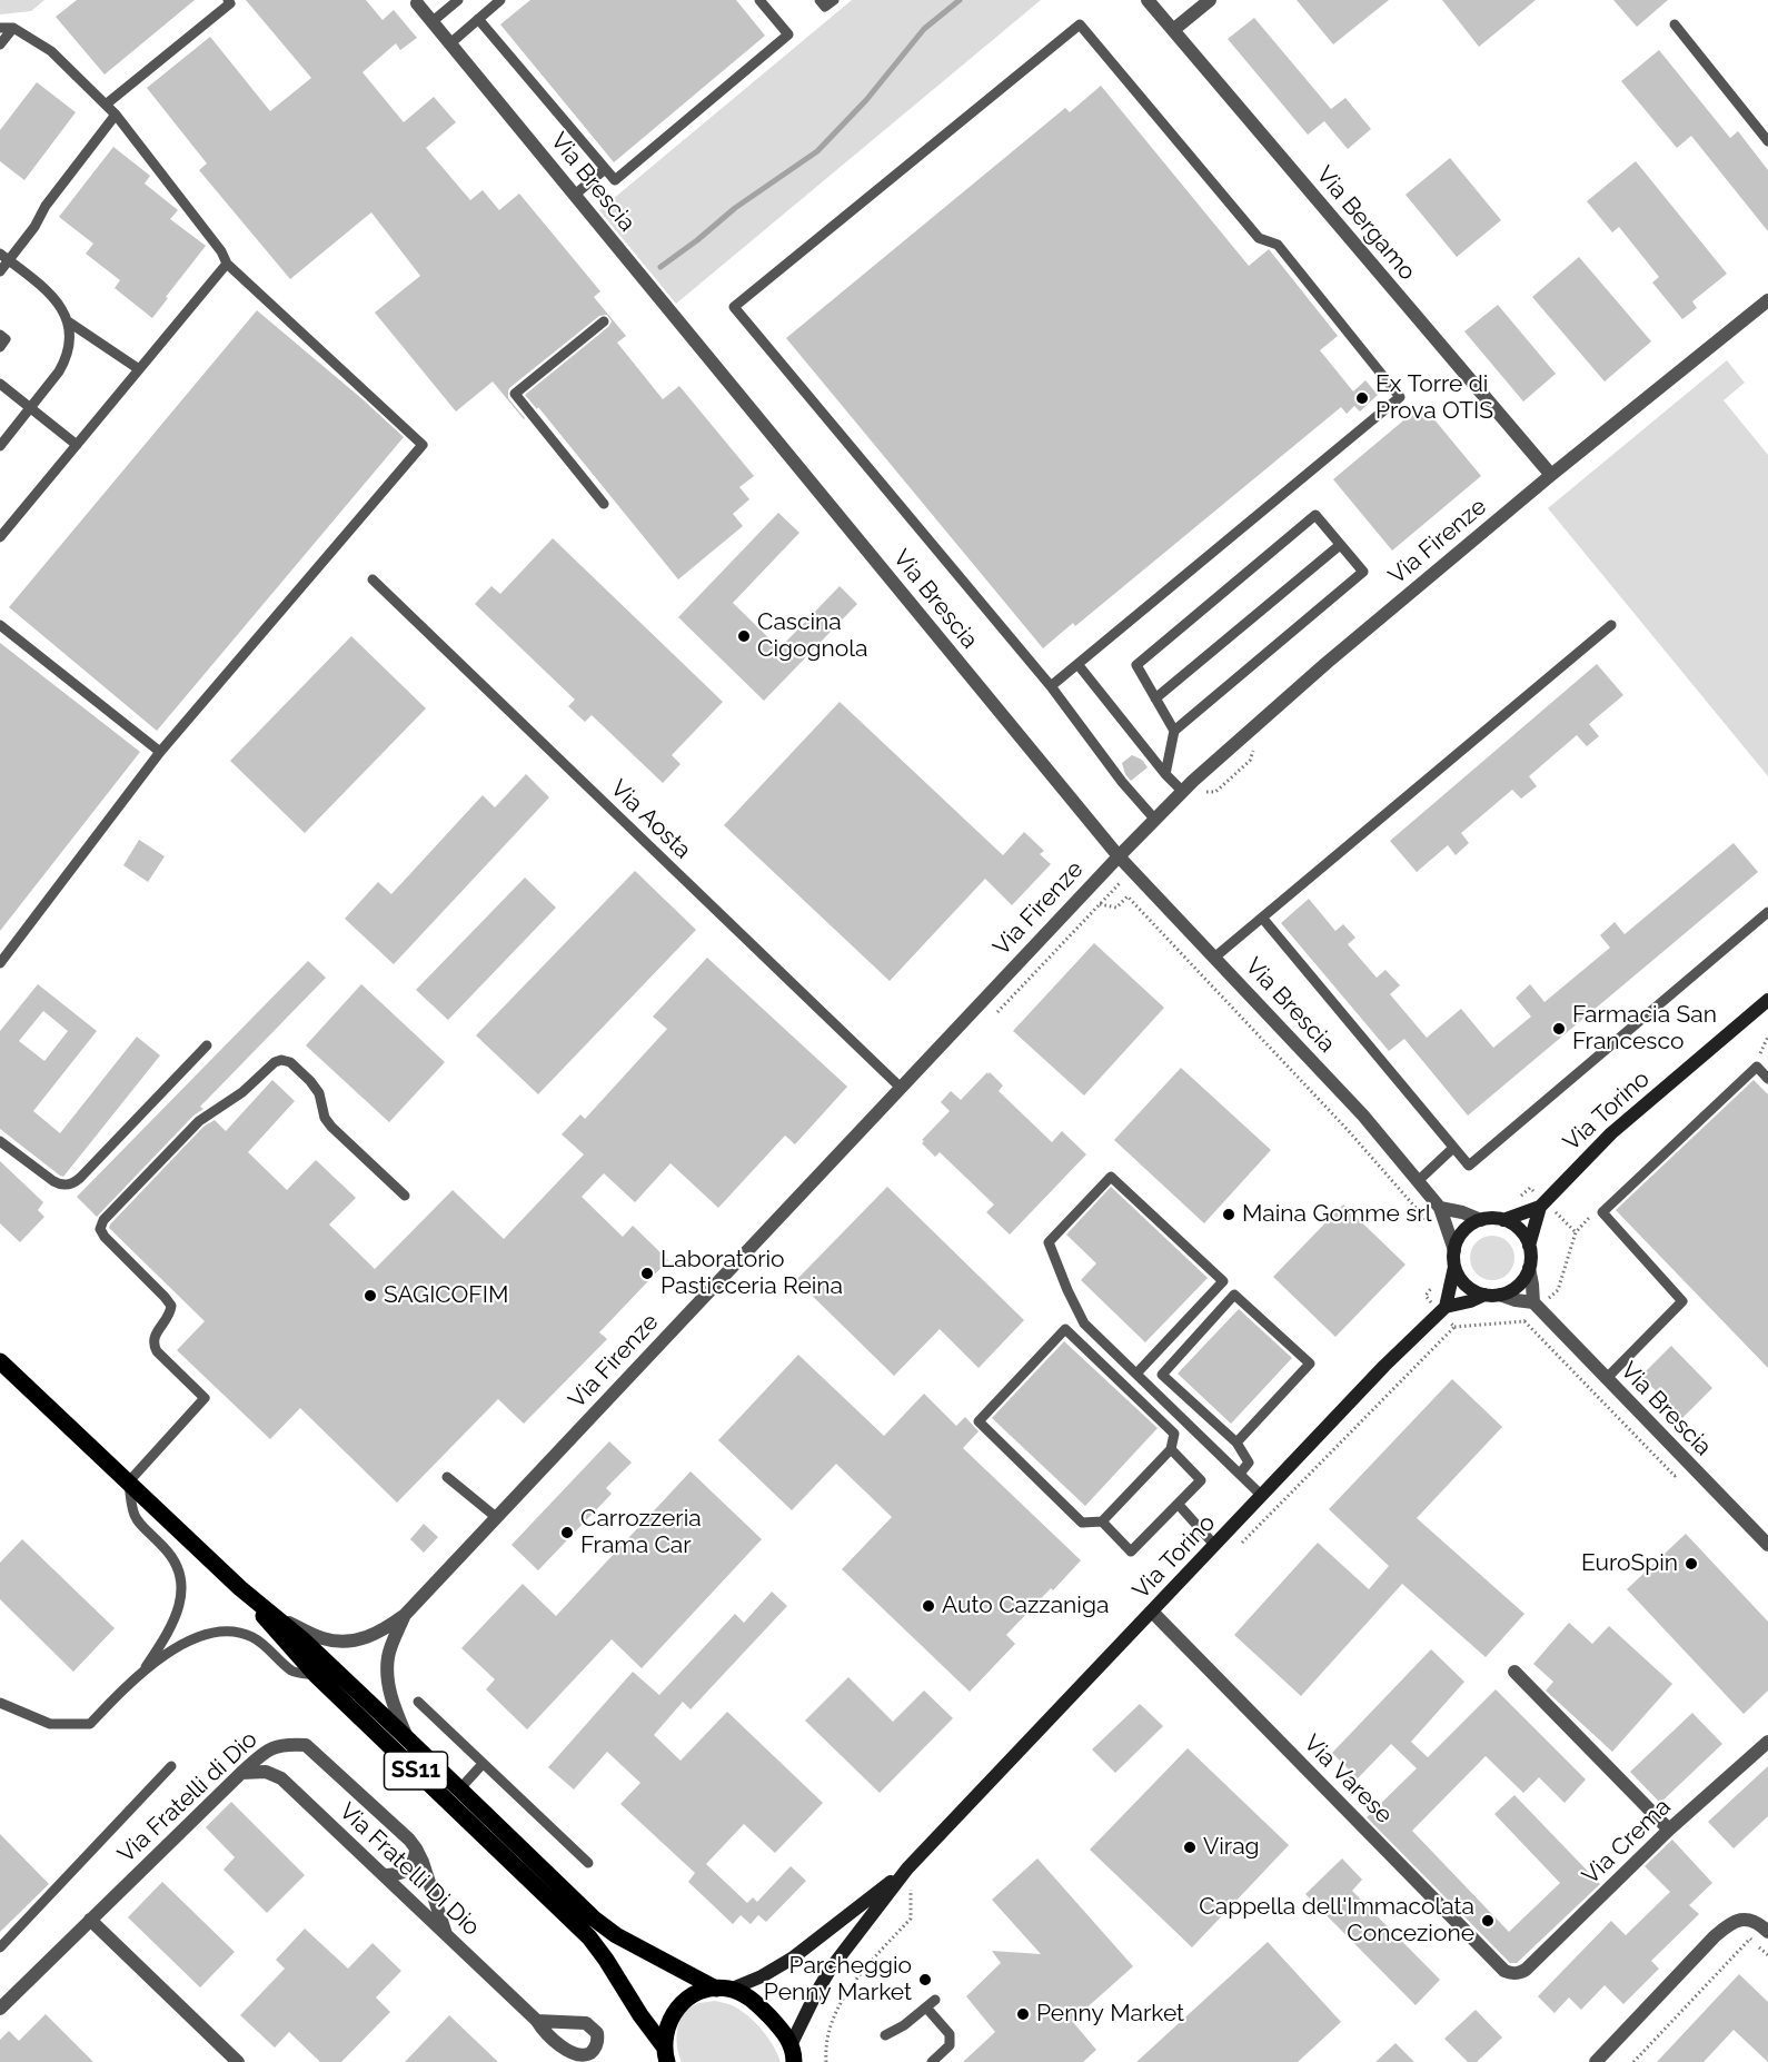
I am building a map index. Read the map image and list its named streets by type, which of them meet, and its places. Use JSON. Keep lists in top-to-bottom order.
{
  "streets": {
    "main road": ["SS11"],
    "street": [
      "Via Brescia",
      "Via Bergamo",
      "Via Firenze",
      "Via Torino",
      "Via Varese",
      "Via Fratelli di Dio",
      "Via Crema",
      "Via Fratelli Di Dio"
    ],
    "lane": ["Via Aosta"]
  },
  "crossings": [
    ["Via Brescia", "Via Firenze"],
    ["Via Brescia", "Via Torino"],
    ["Via Bergamo", "Via Firenze"],
    ["Via Firenze", "Via Aosta"],
    ["Via Firenze", "SS11"],
    ["Via Torino", "SS11"],
    ["Via Torino", "Via Varese"],
    ["Via Varese", "Via Crema"],
    ["Via Fratelli di Dio", "Via Fratelli Di Dio"]
  ],
  "places": [
    "Ex Torre di Prova OTIS",
    "Cascina Cigognola",
    "Farmacia San Francesco",
    "Maina Gomme srl",
    "Laboratorio Pasticceria Reina",
    "SAGICOFIM",
    "Carrozzeria Frama Car",
    "EuroSpin",
    "Auto Cazzaniga",
    "Virag",
    "Cappella dell'Immacolata Concezione",
    "Parcheggio Penny Market",
    "Penny Market"
  ]
}
